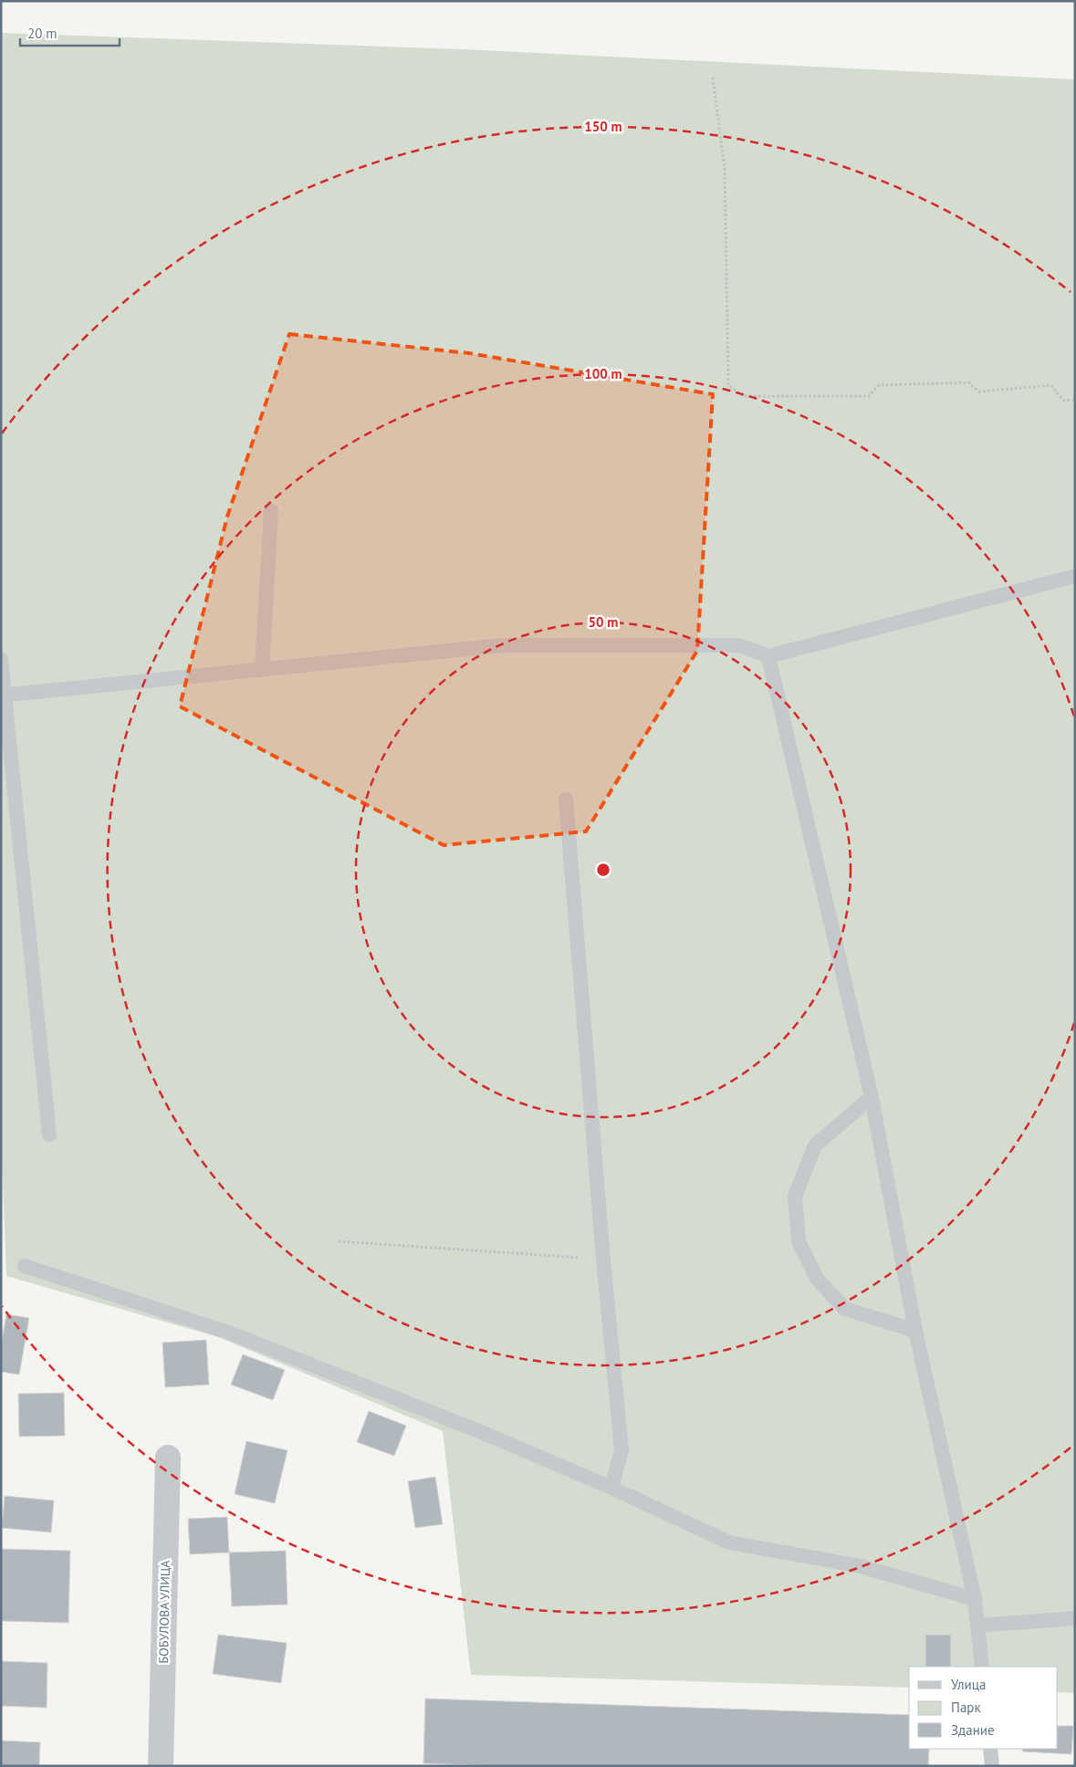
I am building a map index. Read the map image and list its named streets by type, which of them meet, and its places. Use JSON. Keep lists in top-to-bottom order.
{
  "streets": {
    "street": ["БОБУЛОВА УЛИЦА"]
  },
  "legend": ["Улица", "Парк", "Здание"],
  "scale_bar": "20 m",
  "rings": ["150 m", "100 m", "50 m"]
}
